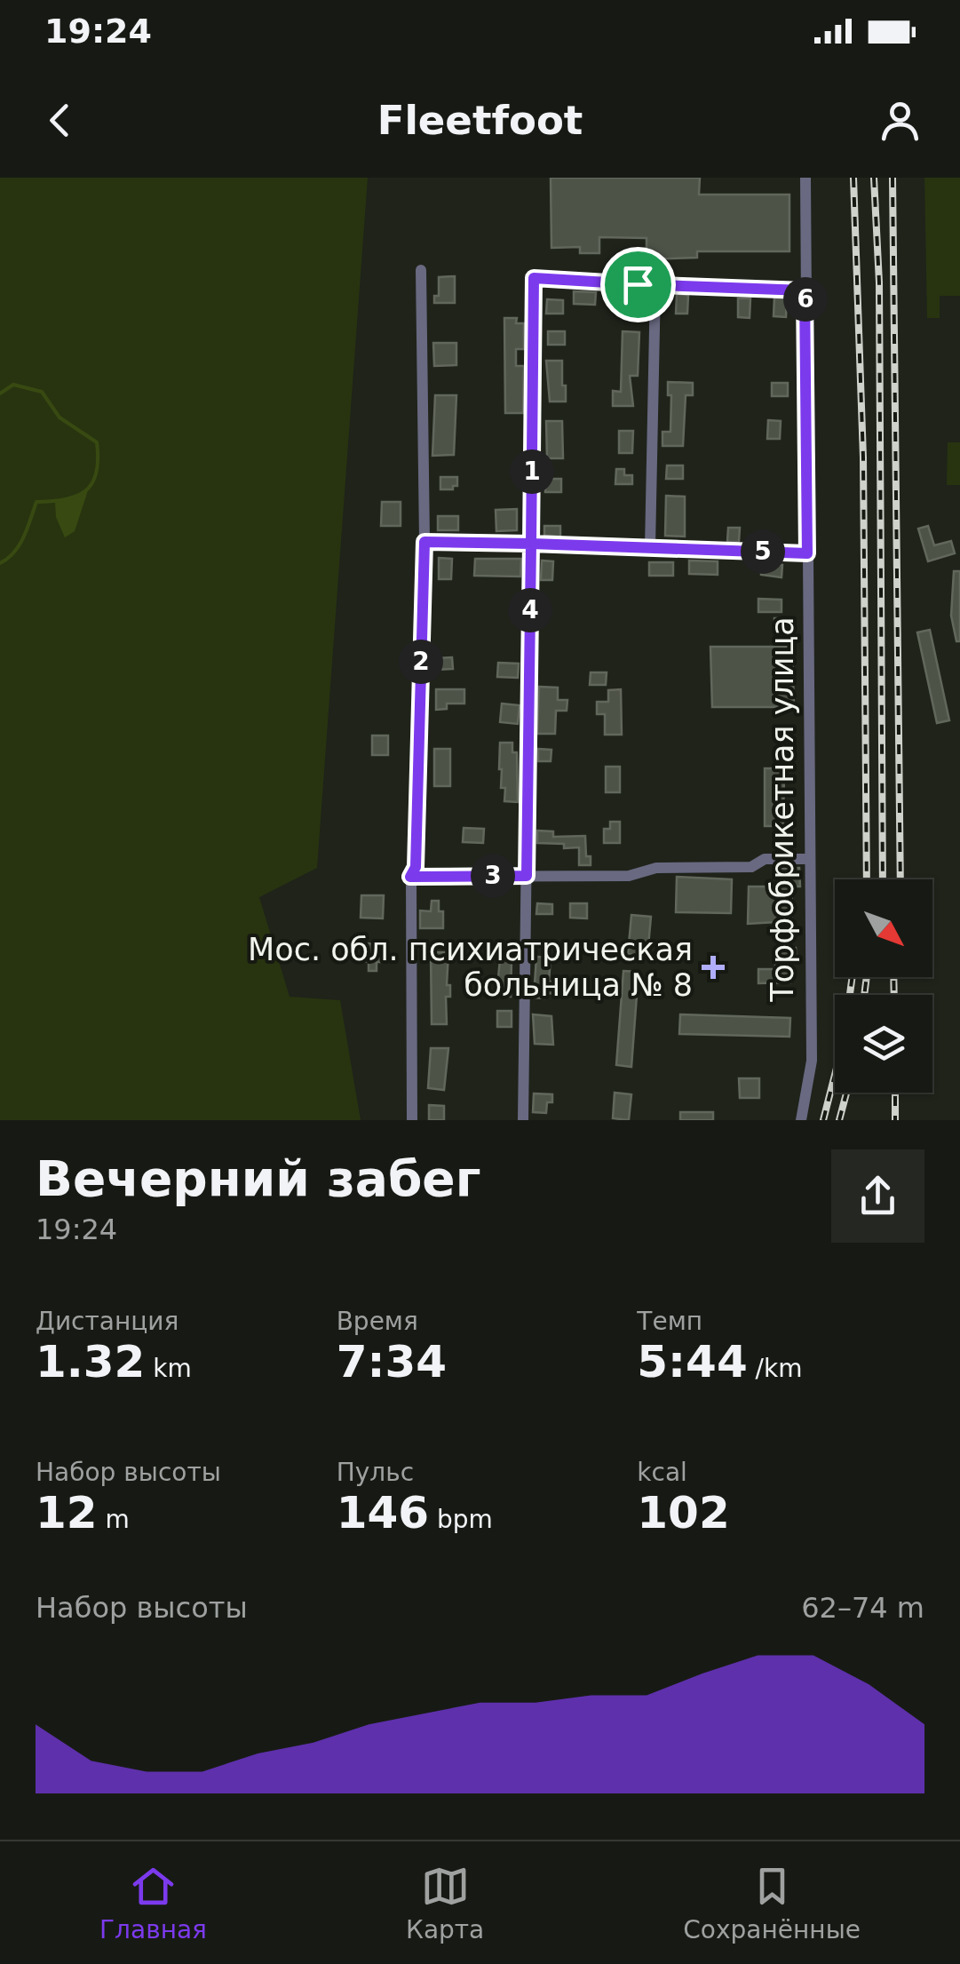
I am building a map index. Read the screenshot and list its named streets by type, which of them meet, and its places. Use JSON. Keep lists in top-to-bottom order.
{
  "streets": {
    "street": ["Торфобрикетная улица"]
  },
  "places": {
    "health": ["Мос. обл. психиатрическая больница № 8"]
  },
  "north": "bottom right",
  "page": {
    "status": "19:24",
    "header": "Fleetfoot",
    "pins": [
      "6",
      "1",
      "5",
      "4",
      "2",
      "3"
    ],
    "heading": ["Вечерний забег", "19:24"],
    "stats": [
      ["Дистанция", "1.32 km"],
      ["Время", "7:34"],
      ["Темп", "5:44 /km"],
      ["Набор высоты", "12 m"],
      ["Пульс", "146 bpm"],
      ["kcal", "102"]
    ],
    "chart": ["Набор высоты", "62–74 m"],
    "tabs": ["Главная", "Карта", "Сохранённые"]
  }
}
